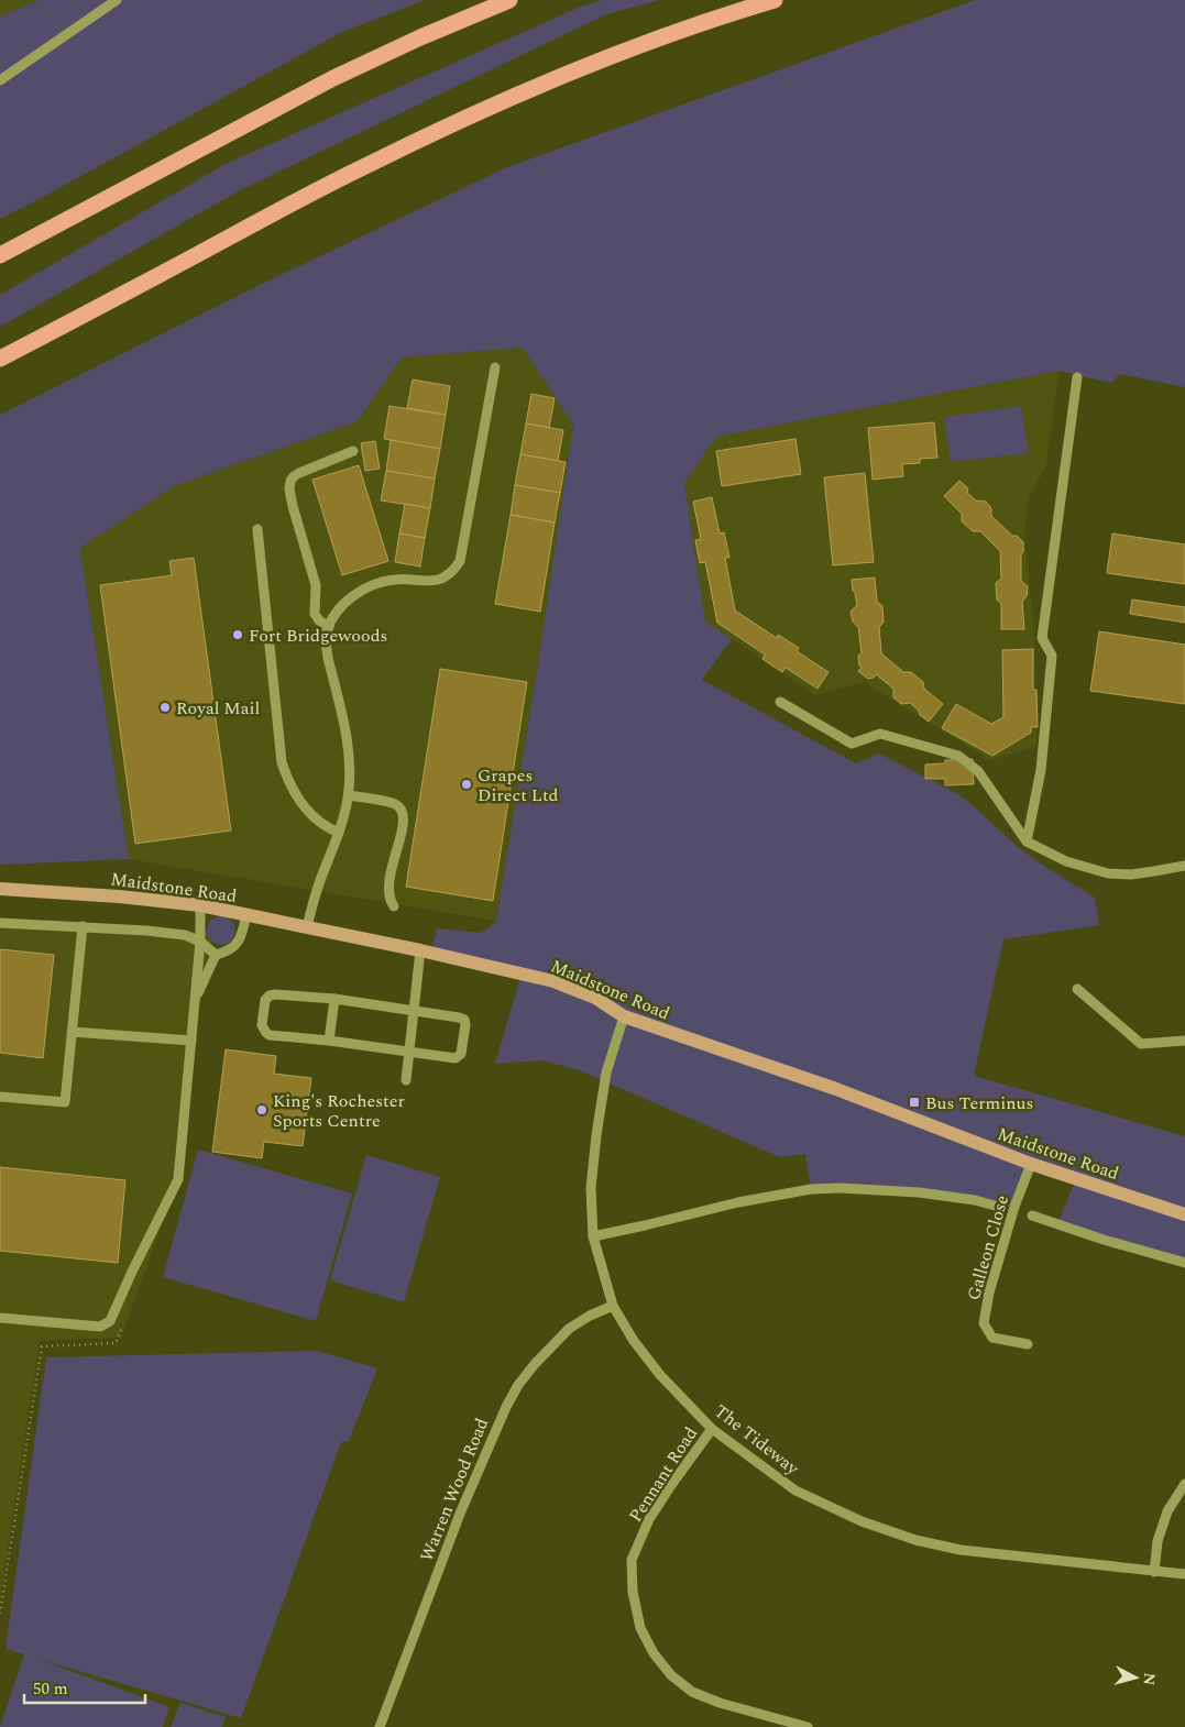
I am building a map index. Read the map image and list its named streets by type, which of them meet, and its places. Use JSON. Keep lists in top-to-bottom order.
{
  "streets": {
    "main road": ["Maidstone Road"],
    "street": [
      "Galleon Close",
      "The Tideway",
      "Pennant Road",
      "Warren Wood Road"
    ]
  },
  "crossings": [
    ["Maidstone Road", "Galleon Close"],
    ["Maidstone Road", "The Tideway"],
    ["The Tideway", "Pennant Road"],
    ["The Tideway", "Warren Wood Road"]
  ],
  "places": {
    "other": [
      "Fort Bridgewoods",
      "Royal Mail",
      "Grapes Direct Ltd",
      "King's Rochester Sports Centre"
    ],
    "transit": ["Bus Terminus"]
  },
  "scale_bar": "50 m",
  "north": "right"
}
